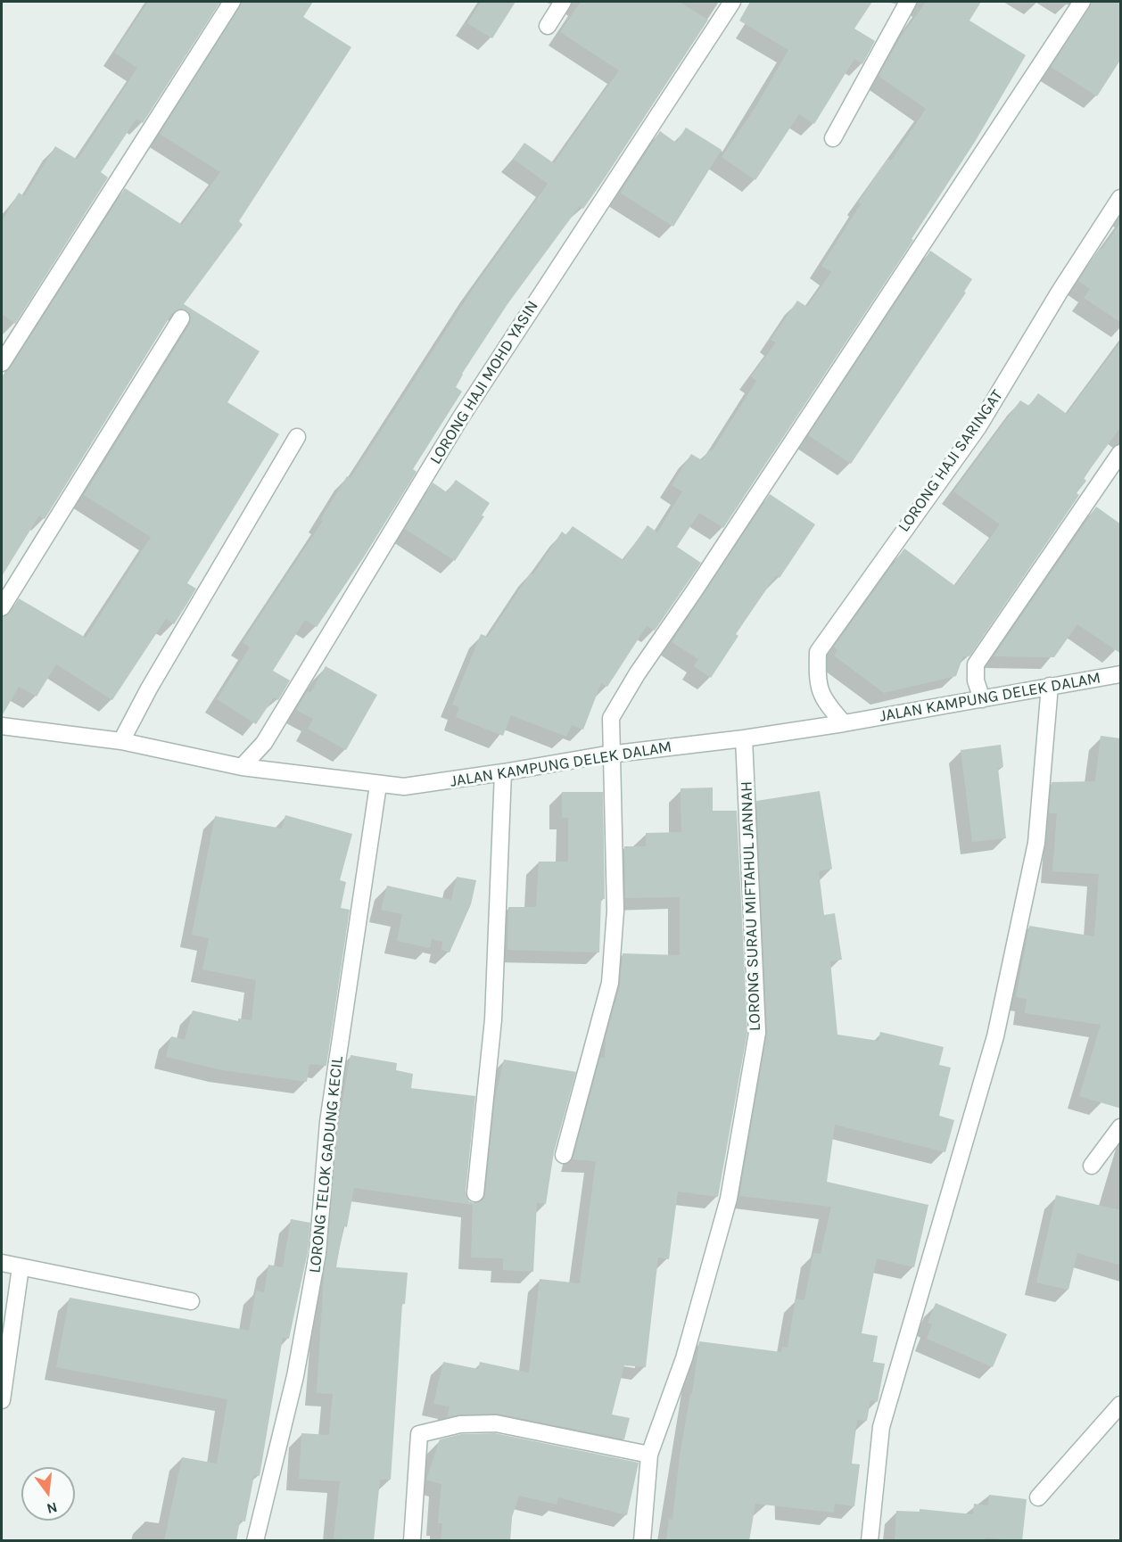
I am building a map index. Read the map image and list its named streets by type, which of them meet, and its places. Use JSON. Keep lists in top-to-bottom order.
{
  "streets": {
    "street": [
      "LORONG HAJI MOHD YASIN",
      "LORONG HAJI SARINGAT",
      "JALAN KAMPUNG DELEK DALAM",
      "LORONG SURAU MIFTAHUL JANNAH",
      "LORONG TELOK GADUNG KECIL"
    ]
  },
  "crossings": [
    ["LORONG HAJI MOHD YASIN", "JALAN KAMPUNG DELEK DALAM"],
    ["LORONG HAJI SARINGAT", "JALAN KAMPUNG DELEK DALAM"],
    ["JALAN KAMPUNG DELEK DALAM", "LORONG SURAU MIFTAHUL JANNAH"],
    ["JALAN KAMPUNG DELEK DALAM", "LORONG TELOK GADUNG KECIL"]
  ],
  "north": "bottom"
}
